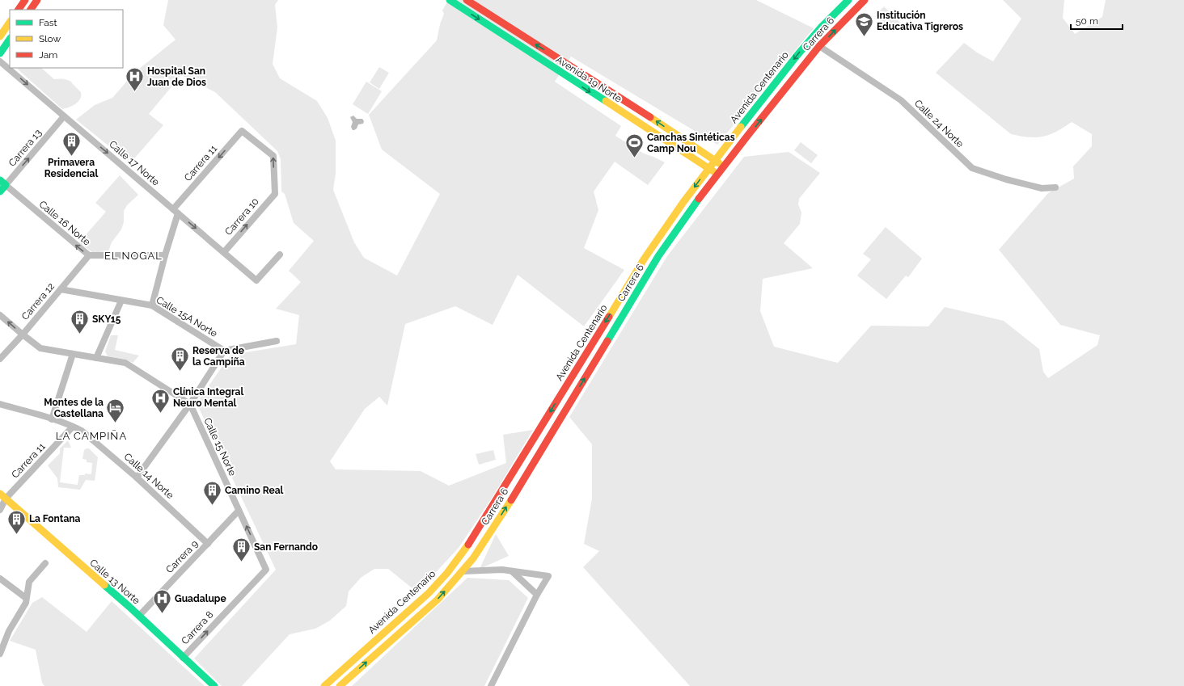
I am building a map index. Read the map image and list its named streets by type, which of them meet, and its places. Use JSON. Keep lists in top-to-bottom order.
{
  "streets": {
    "main road": [
      "Carrera 6",
      "Avenida 19 Norte",
      "Avenida Centenario",
      "Carrera 13",
      "Calle 13 Norte"
    ],
    "street": [
      "Calle 24 Norte",
      "Calle 17 Norte",
      "Carrera 11",
      "Carrera 10",
      "Calle 16 Norte",
      "Carrera 12",
      "Calle 15A Norte",
      "Calle 15 Norte",
      "Calle 14 Norte",
      "Carrera 9",
      "Carrera 8"
    ]
  },
  "crossings": [
    ["Carrera 6", "Avenida 19 Norte"],
    ["Carrera 6", "Calle 24 Norte"],
    ["Avenida 19 Norte", "Avenida Centenario"],
    ["Carrera 13", "Calle 17 Norte"],
    ["Carrera 13", "Calle 16 Norte"],
    ["Calle 17 Norte", "Carrera 11"],
    ["Calle 17 Norte", "Carrera 10"],
    ["Carrera 11", "Carrera 10"],
    ["Carrera 11", "Calle 16 Norte"],
    ["Carrera 11", "Calle 15A Norte"],
    ["Carrera 11", "Calle 14 Norte"],
    ["Carrera 11", "Calle 13 Norte"],
    ["Calle 16 Norte", "Carrera 12"],
    ["Carrera 12", "Calle 15A Norte"],
    ["Calle 15 Norte", "Carrera 9"],
    ["Calle 15 Norte", "Carrera 8"],
    ["Calle 14 Norte", "Carrera 9"],
    ["Carrera 9", "Calle 13 Norte"],
    ["Calle 13 Norte", "Carrera 8"]
  ],
  "one_way": [
    "Carrera 6",
    "Avenida Centenario",
    "Carrera 13",
    "Calle 17 Norte",
    "Calle 16 Norte",
    "Calle 15 Norte",
    "Carrera 8"
  ],
  "districts": ["EL NOGAL", "LA CAMPIÑA"],
  "places": {
    "school or university": ["Institución Educativa Tigreros"],
    "hospital": ["Hospital San Juan de Dios", "Clínica Integral Neuro Mental", "Guadalupe"],
    "building": [
      "Primavera Residencial",
      "SKY15",
      "Reserva de la Campiña",
      "Camino Real",
      "La Fontana",
      "San Fernando"
    ],
    "sports": ["Canchas Sintéticas Camp Nou"],
    "hotel": ["Montes de la Castellana"]
  },
  "legend": ["Fast", "Slow", "Jam"],
  "scale_bar": "50 m"
}
